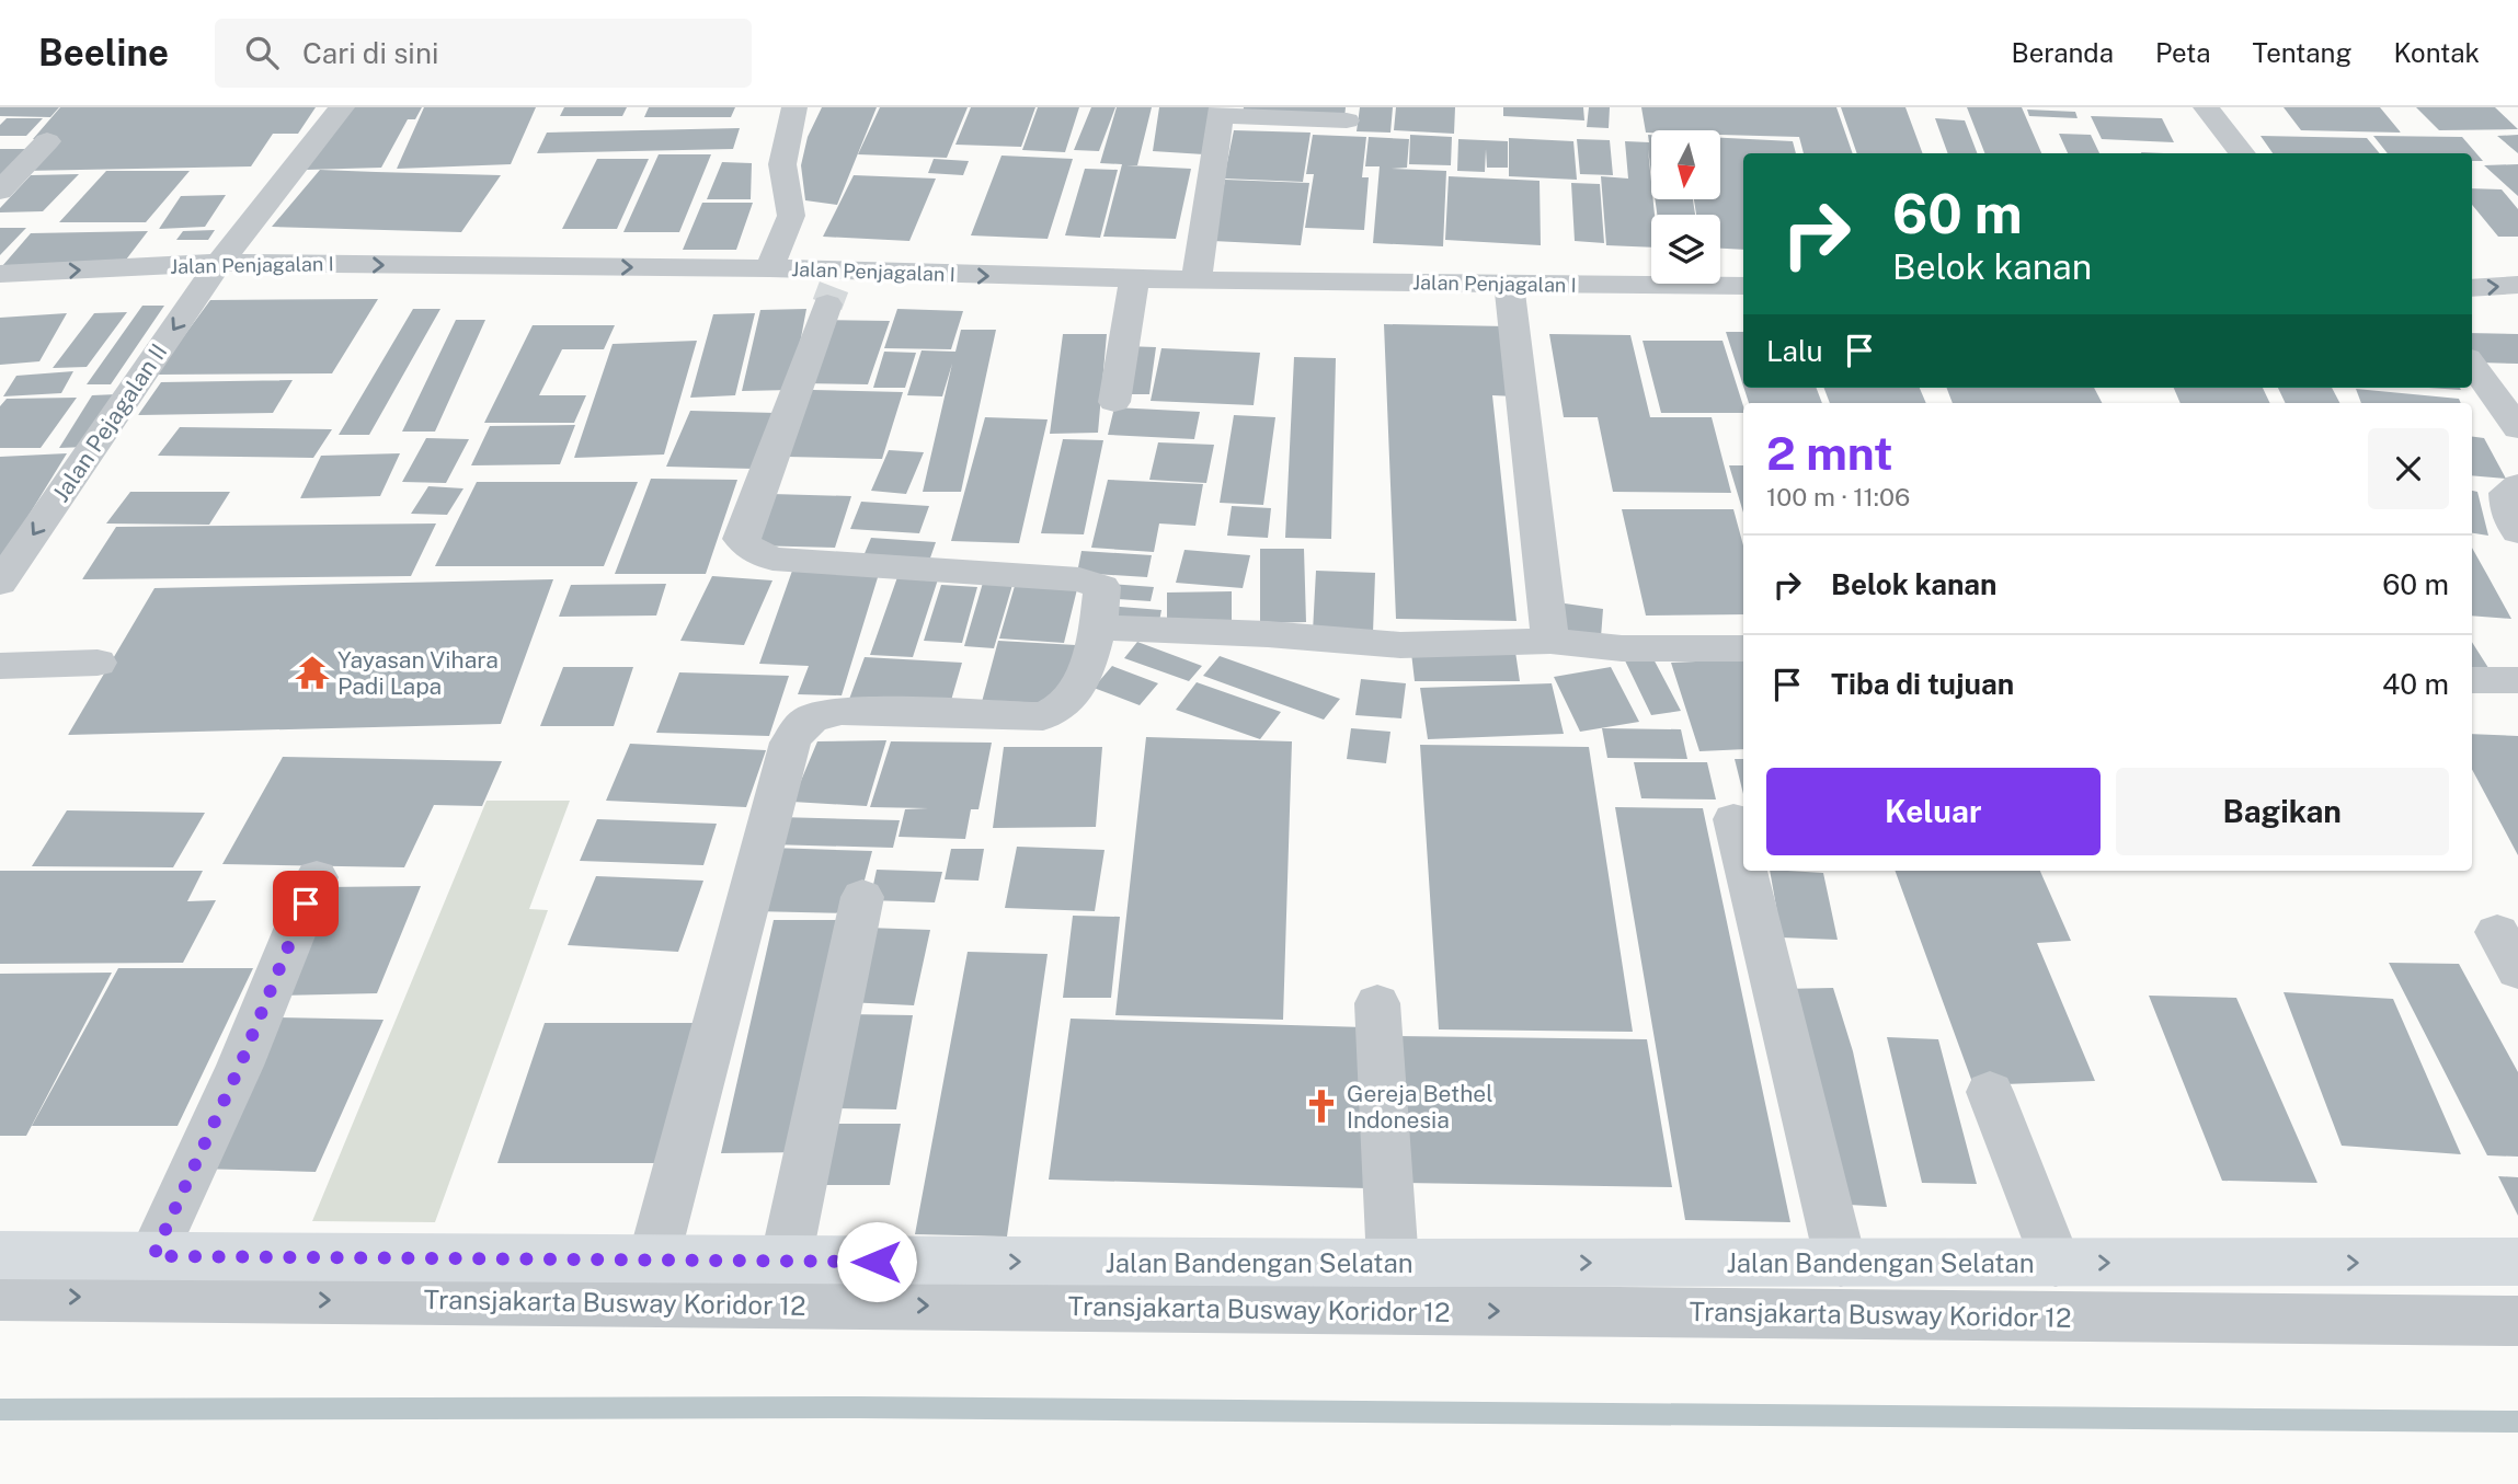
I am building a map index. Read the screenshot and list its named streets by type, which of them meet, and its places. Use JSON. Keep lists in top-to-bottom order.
{
  "streets": {
    "main road": ["Jalan Bandengan Selatan"],
    "street": ["Jalan Penjagalan I", "Jalan Pejagalan II", "Transjakarta Busway Koridor 12"]
  },
  "crossings": [
    ["Jalan Penjagalan I", "Jalan Pejagalan II"]
  ],
  "one_way": [
    "Jalan Penjagalan I",
    "Jalan Pejagalan II",
    "Jalan Bandengan Selatan",
    "Transjakarta Busway Koridor 12"
  ],
  "places": {
    "temple": ["Yayasan Vihara Padi Lapa"],
    "church": ["Gereja Bethel Indonesia"]
  },
  "north": "bottom",
  "page": {
    "header": "Beeline",
    "search": "Cari di sini",
    "nav": [
      "Beranda",
      "Peta",
      "Tentang",
      "Kontak"
    ],
    "turn": ["60 m", "Belok kanan"],
    "then": "Lalu",
    "heading": ["2 mnt", "100 m · 11:06"],
    "list": [
      {
        "name": "Belok kanan",
        "value": "60 m"
      },
      {
        "name": "Tiba di tujuan",
        "value": "40 m"
      }
    ],
    "buttons": ["Keluar", "Bagikan"]
  }
}
